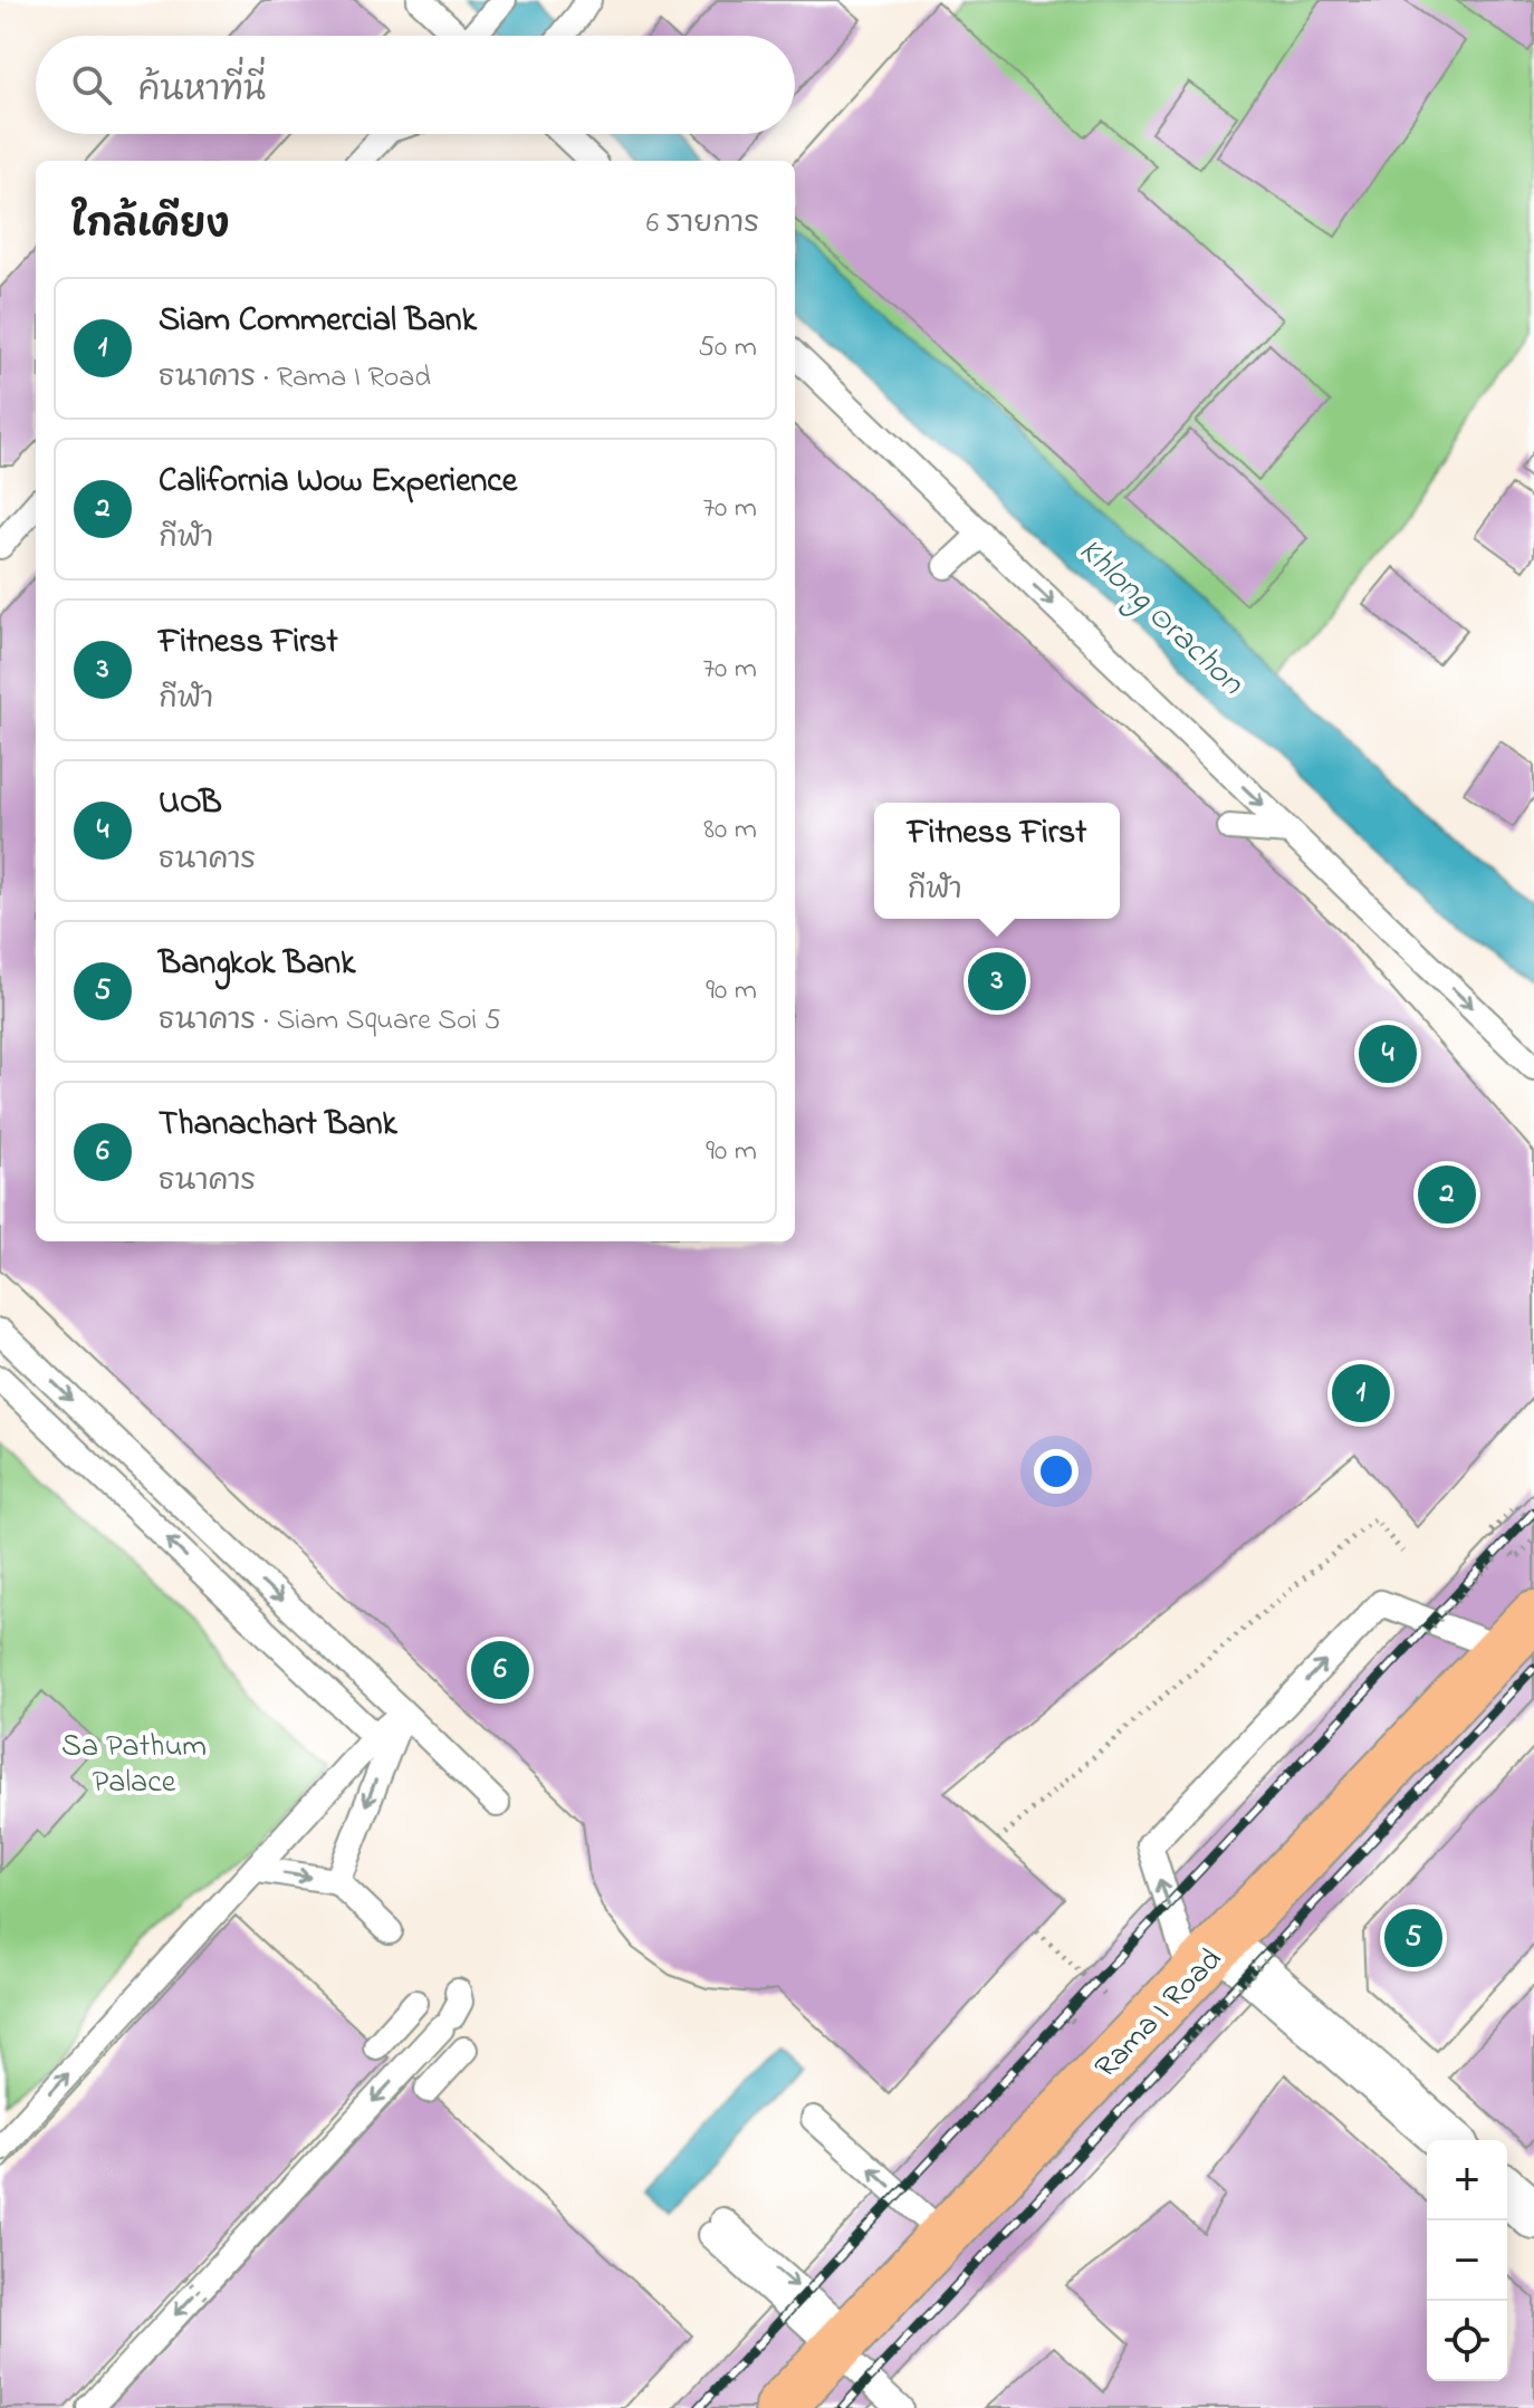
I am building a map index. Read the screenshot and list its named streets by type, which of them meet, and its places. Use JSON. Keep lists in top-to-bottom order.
{
  "streets": {
    "main road": ["Rama I Road"]
  },
  "water": ["Khlong Orachon"],
  "parks": ["Sa Pathum Palace"],
  "page": {
    "search": "ค้นหาที่นี่",
    "heading": ["ใกล้เคียง", "6 รายการ"],
    "list": [
      {
        "mark": "1",
        "name": "Siam Commercial Bank",
        "note": "ธนาคาร · Rama I Road",
        "value": "50 m"
      },
      {
        "mark": "2",
        "name": "California Wow Experience",
        "note": "กีฬา",
        "value": "70 m"
      },
      {
        "mark": "3",
        "name": "Fitness First",
        "note": "กีฬา",
        "value": "70 m"
      },
      {
        "mark": "4",
        "name": "UOB",
        "note": "ธนาคาร",
        "value": "80 m"
      },
      {
        "mark": "5",
        "name": "Bangkok Bank",
        "note": "ธนาคาร · Siam Square Soi 5",
        "value": "90 m"
      },
      {
        "mark": "6",
        "name": "Thanachart Bank",
        "note": "ธนาคาร",
        "value": "90 m"
      }
    ],
    "popup": ["Fitness First", "กีฬา"],
    "pins": [
      "3",
      "4",
      "2",
      "1",
      "6",
      "5"
    ],
    "map_buttons": ["+", "−"]
  }
}
